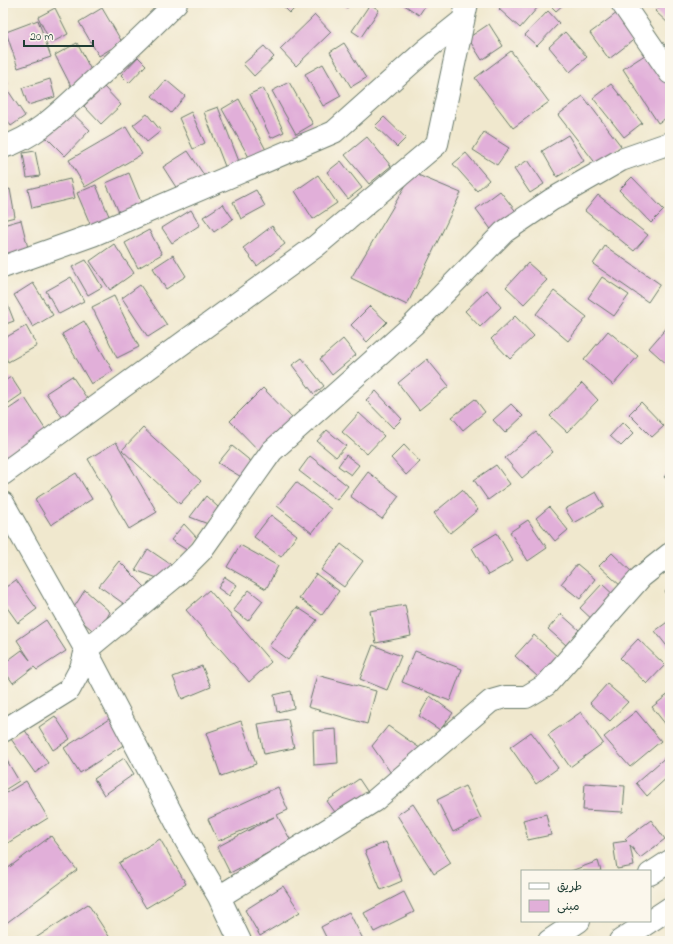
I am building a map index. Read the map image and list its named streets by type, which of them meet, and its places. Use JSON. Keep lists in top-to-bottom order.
{
  "legend": ["طريق", "مبنى"],
  "scale_bar": "20 m"
}
